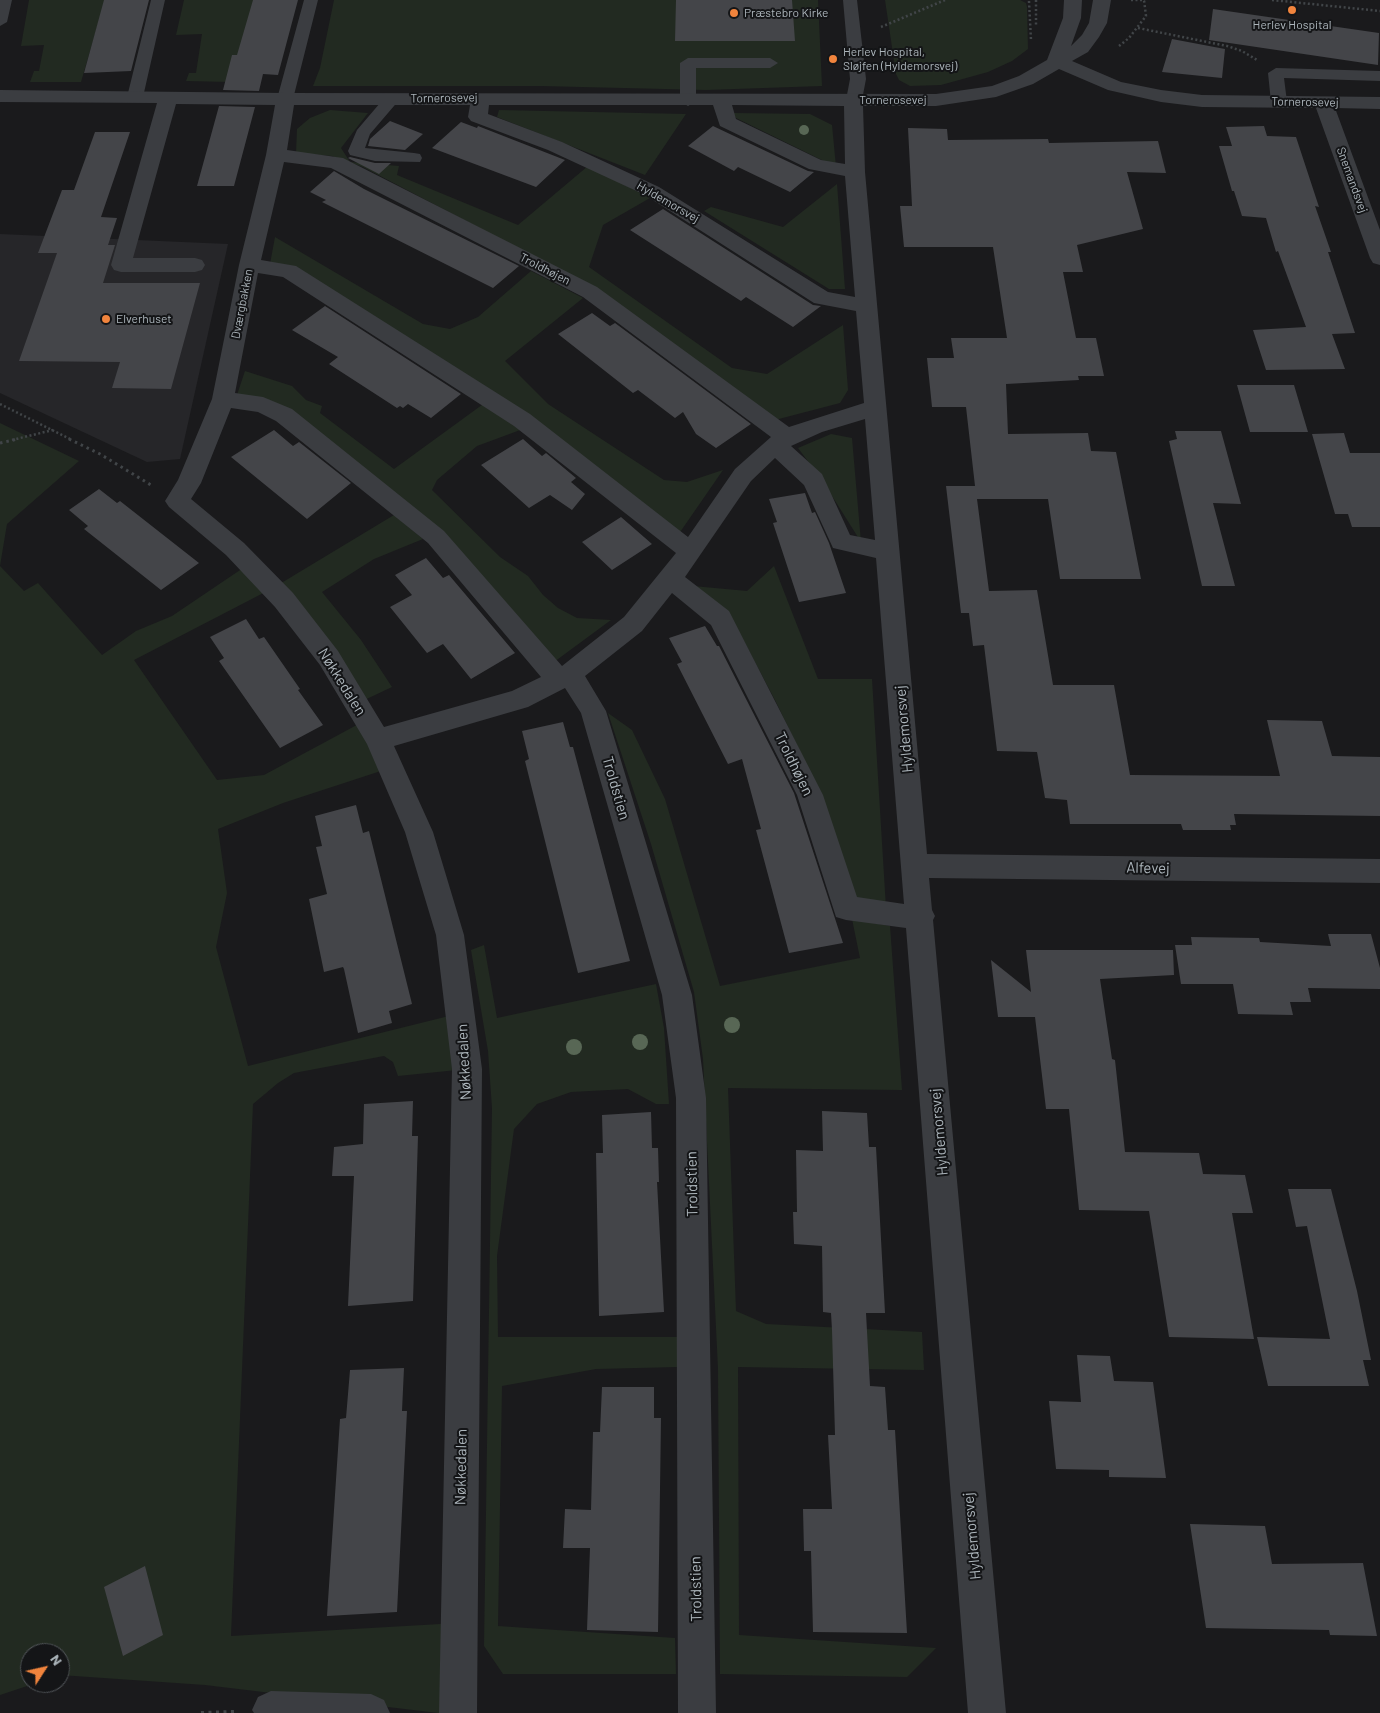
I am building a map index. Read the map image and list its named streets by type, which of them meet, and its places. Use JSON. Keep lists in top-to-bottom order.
{
  "streets": {
    "street": [
      "Tornerosevej",
      "Snemandsvej",
      "Hyldemorsvej",
      "Troldhøjen",
      "Dværgbakken",
      "Nøkkedalen",
      "Troldstien",
      "Alfevej"
    ]
  },
  "crossings": [
    ["Tornerosevej", "Snemandsvej"],
    ["Tornerosevej", "Hyldemorsvej"],
    ["Tornerosevej", "Dværgbakken"],
    ["Hyldemorsvej", "Troldhøjen"],
    ["Hyldemorsvej", "Alfevej"],
    ["Troldhøjen", "Dværgbakken"],
    ["Dværgbakken", "Nøkkedalen"]
  ],
  "places": [
    "Herlev Hospital",
    "Præstebro Kirke",
    "Herlev Hospital, Sløjfen (Hyldemorsvej)",
    "Elverhuset"
  ],
  "north": "top right"
}
